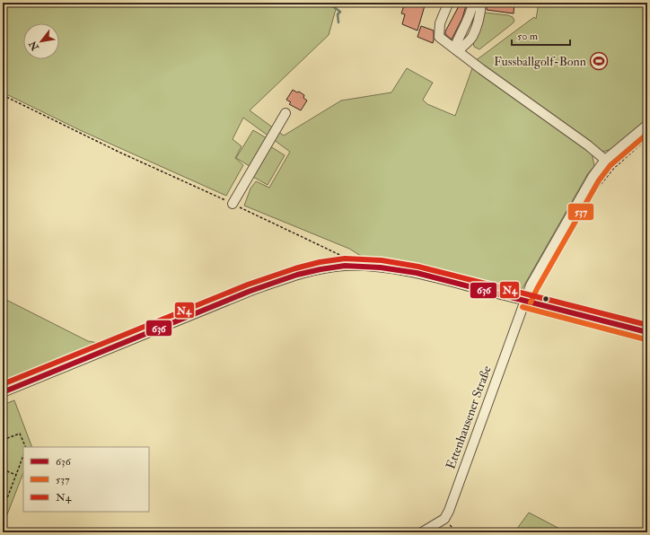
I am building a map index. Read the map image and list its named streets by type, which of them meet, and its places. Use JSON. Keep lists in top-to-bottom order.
{
  "streets": {
    "street": ["Ettenhausener Straße"]
  },
  "places": {
    "sports": ["Fussballgolf-Bonn"]
  },
  "lines": ["transit line 537", "transit line N4", "transit line 636"],
  "legend": ["636", "537", "N4"],
  "scale_bar": "50 m",
  "north": "bottom left"
}
